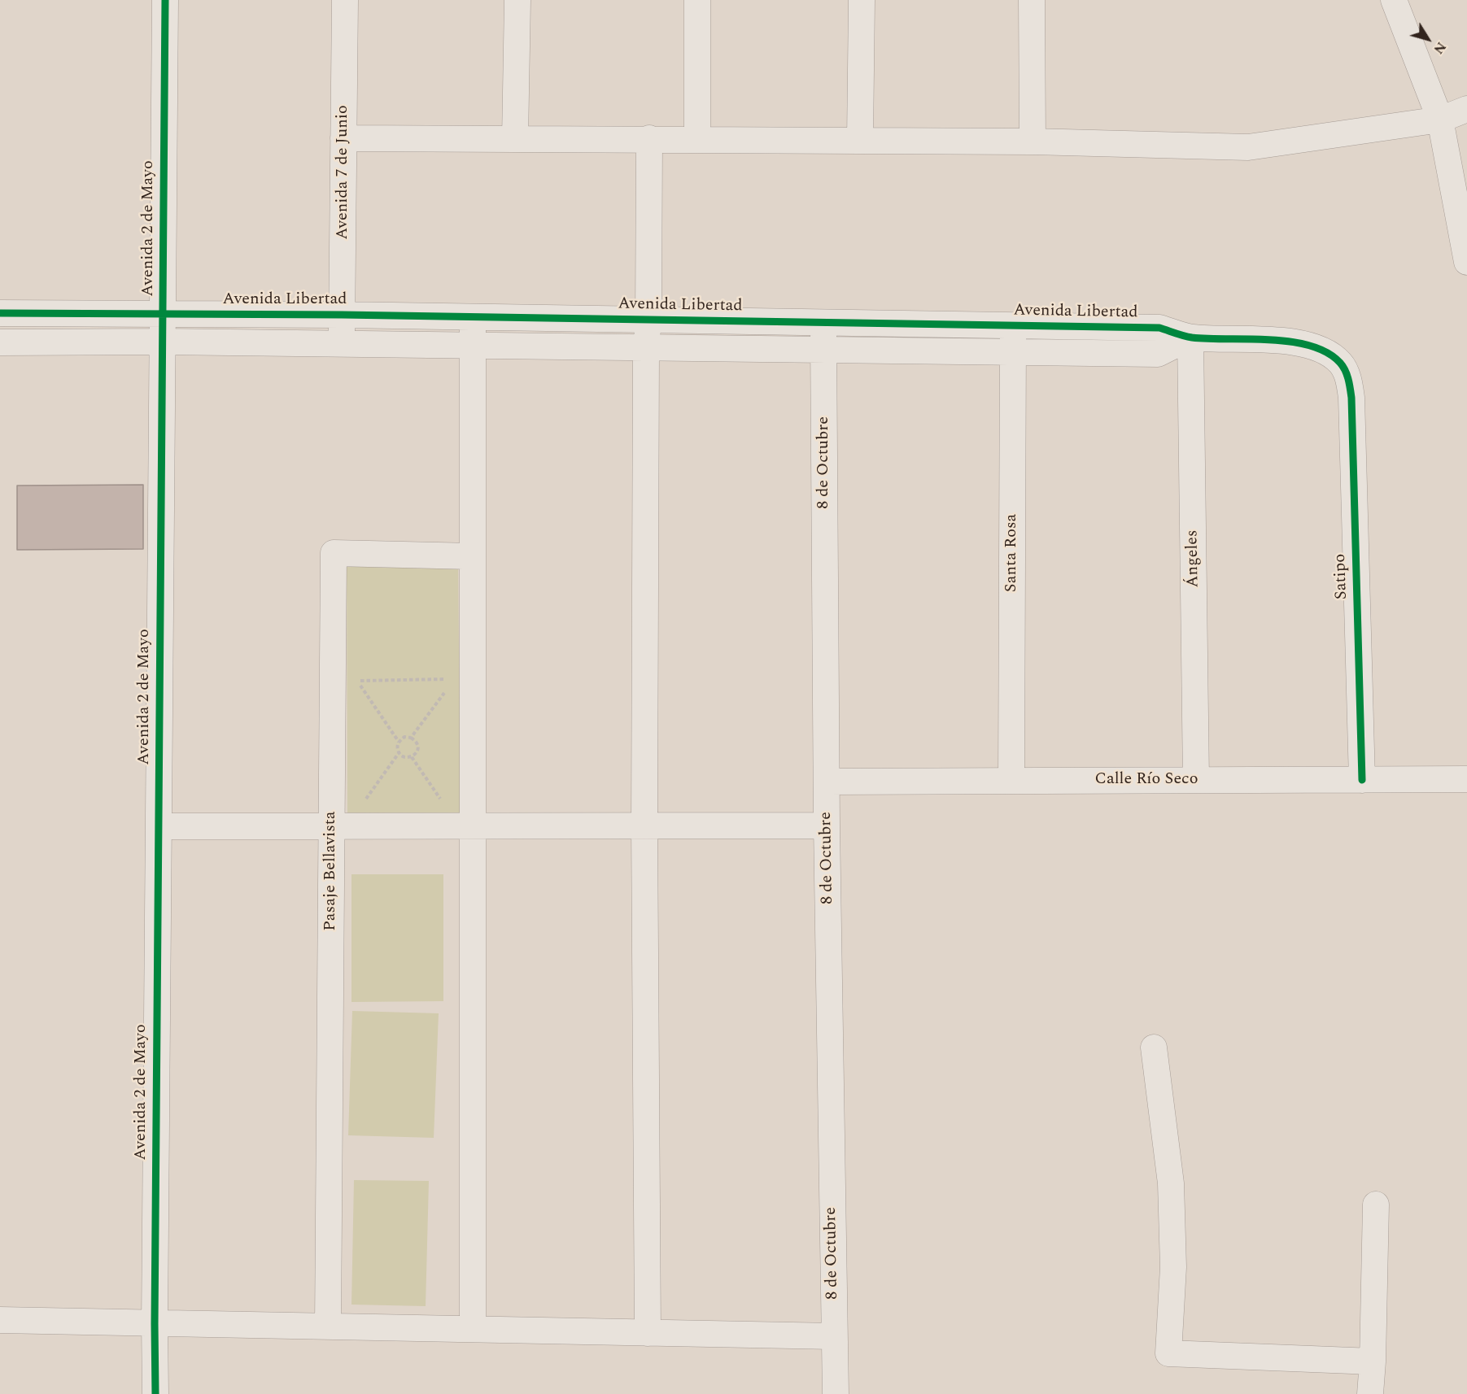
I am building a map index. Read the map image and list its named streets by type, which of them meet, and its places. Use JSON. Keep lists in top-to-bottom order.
{
  "streets": {
    "street": [
      "Avenida 7 de Junio",
      "Avenida 2 de Mayo",
      "Avenida Libertad",
      "8 de Octubre",
      "Santa Rosa",
      "Ángeles",
      "Satipo",
      "Calle Río Seco",
      "Pasaje Bellavista"
    ]
  },
  "crossings": [
    ["Avenida 7 de Junio", "Avenida Libertad"],
    ["Avenida 2 de Mayo", "Avenida Libertad"],
    ["Avenida Libertad", "8 de Octubre"],
    ["Avenida Libertad", "Santa Rosa"],
    ["Avenida Libertad", "Ángeles"],
    ["Avenida Libertad", "Satipo"],
    ["8 de Octubre", "Calle Río Seco"],
    ["Santa Rosa", "Calle Río Seco"],
    ["Ángeles", "Calle Río Seco"],
    ["Satipo", "Calle Río Seco"]
  ],
  "north": "bottom right"
}
